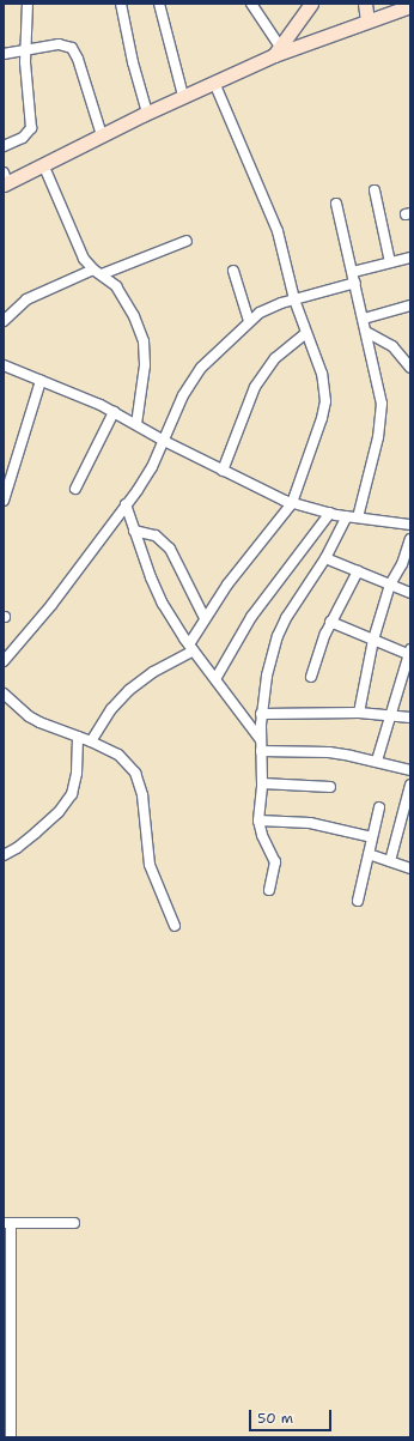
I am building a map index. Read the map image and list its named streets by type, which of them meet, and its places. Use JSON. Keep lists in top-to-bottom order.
{
  "scale_bar": "50 m"
}
